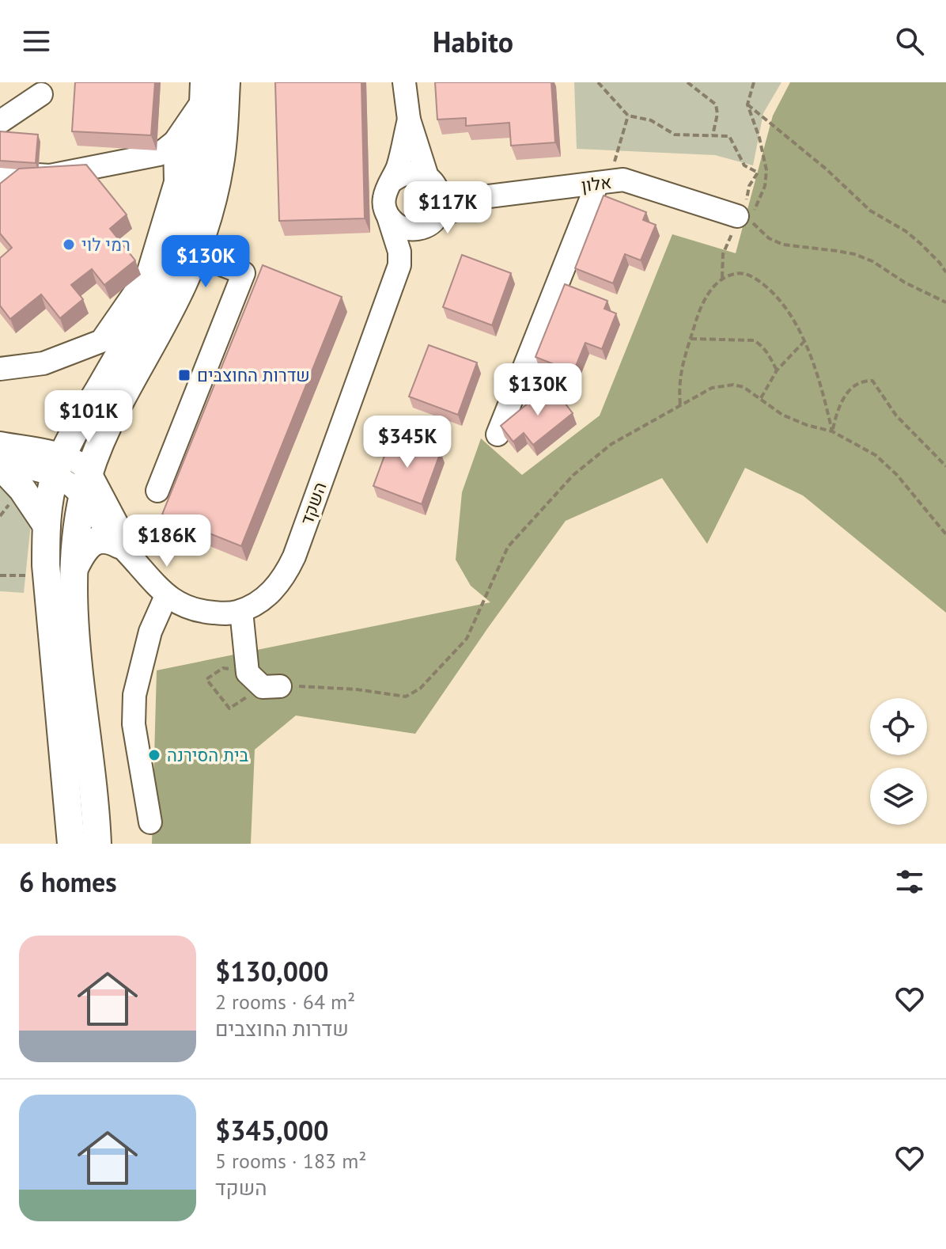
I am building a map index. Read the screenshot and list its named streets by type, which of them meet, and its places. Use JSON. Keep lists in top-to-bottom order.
{
  "streets": {
    "street": ["אלון", "השקד"]
  },
  "crossings": [
    ["אלון", "השקד"]
  ],
  "places": {
    "other": ["רמי לוי", "בית הסירנה"],
    "transit": ["שדרות החוצבים"]
  },
  "page": {
    "header": "Habito",
    "price": [
      "$117K",
      "$130K",
      "$130K",
      "$101K",
      "$345K",
      "$186K"
    ],
    "heading": "6 homes",
    "list": [
      {
        "name": "$130,000",
        "note": "2 rooms · 64 m² · שדרות החוצבים"
      },
      {
        "name": "$345,000",
        "note": "5 rooms · 183 m² · השקד"
      }
    ]
  }
}
